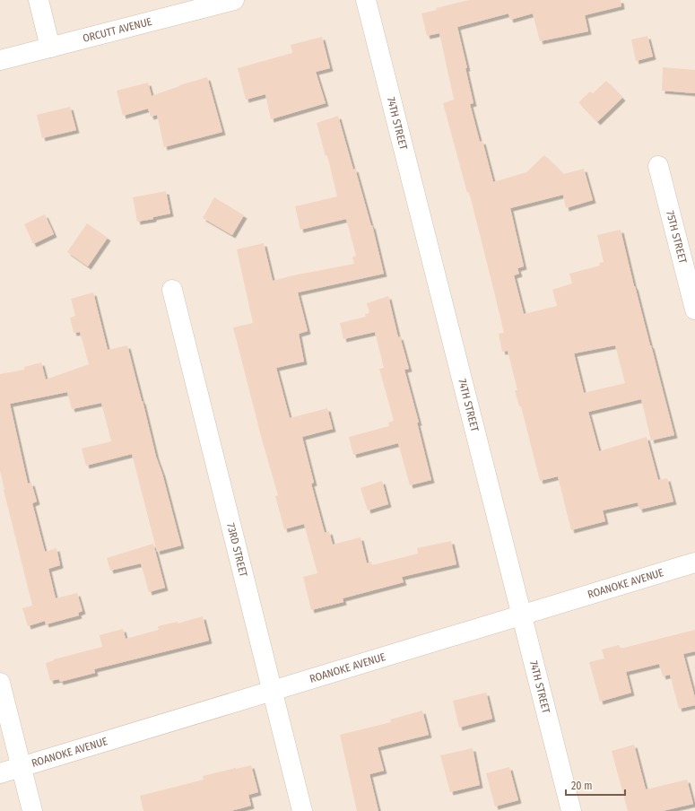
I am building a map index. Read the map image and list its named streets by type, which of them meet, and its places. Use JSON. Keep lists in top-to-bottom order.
{
  "streets": {
    "street": [
      "ORCUTT AVENUE",
      "74TH STREET",
      "75TH STREET",
      "73RD STREET",
      "ROANOKE AVENUE"
    ]
  },
  "crossings": [
    ["74TH STREET", "ROANOKE AVENUE"],
    ["73RD STREET", "ROANOKE AVENUE"]
  ],
  "scale_bar": "20 m"
}
